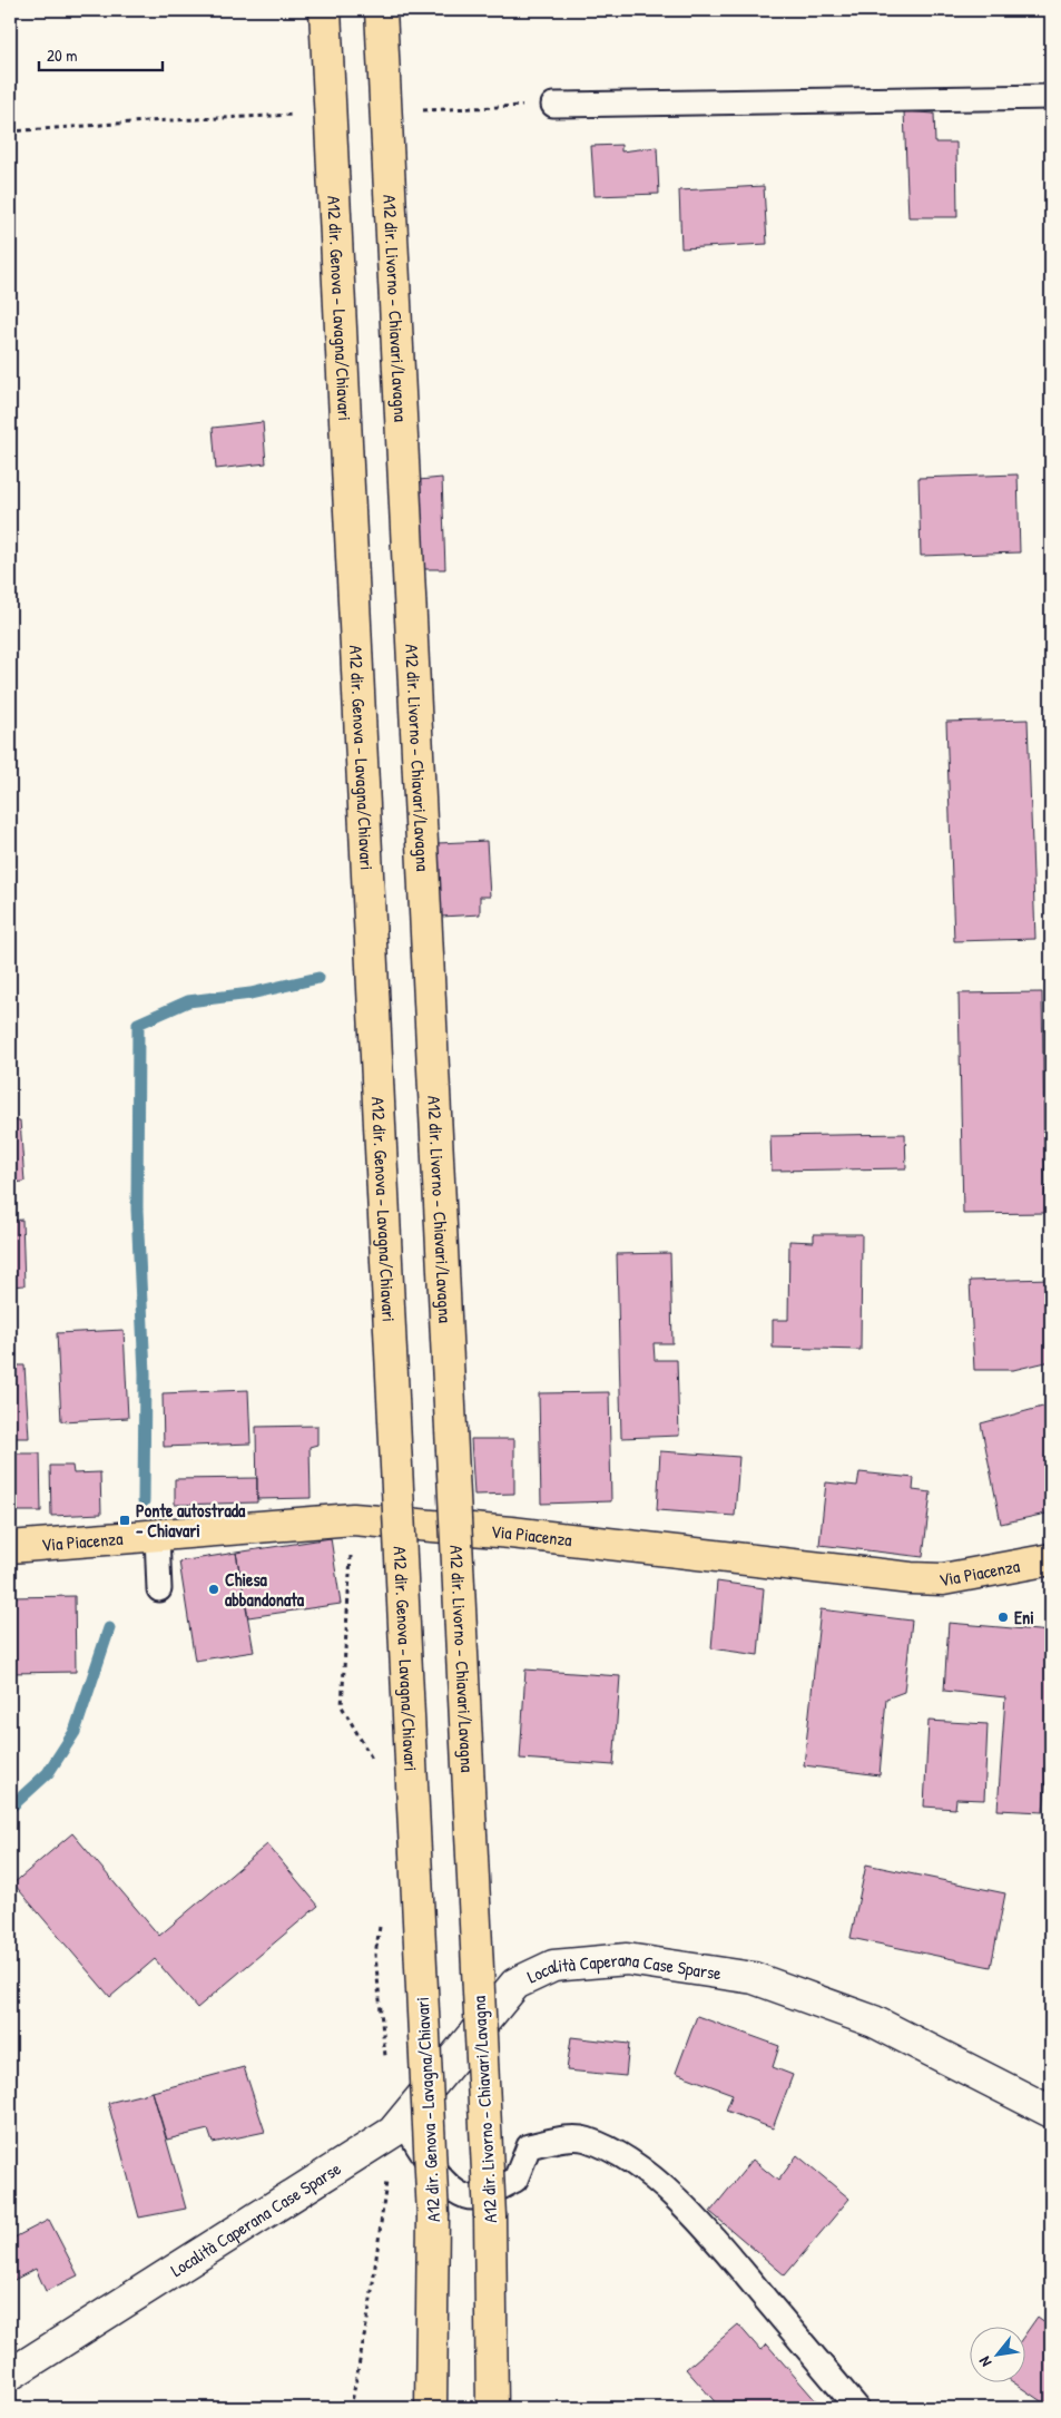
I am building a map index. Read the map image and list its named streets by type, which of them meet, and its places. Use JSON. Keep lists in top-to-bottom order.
{
  "streets": {
    "main road": ["A12 dir. Genova - Lavagna/Chiavari", "A12 dir. Livorno - Chiavari/Lavagna", "Via Piacenza"],
    "street": ["Località Caperana Case Sparse"]
  },
  "places": {
    "transit": ["Ponte autostrada - Chiavari"],
    "other": ["Chiesa abbandonata", "Eni"]
  },
  "scale_bar": "20 m",
  "north": "bottom left"
}
